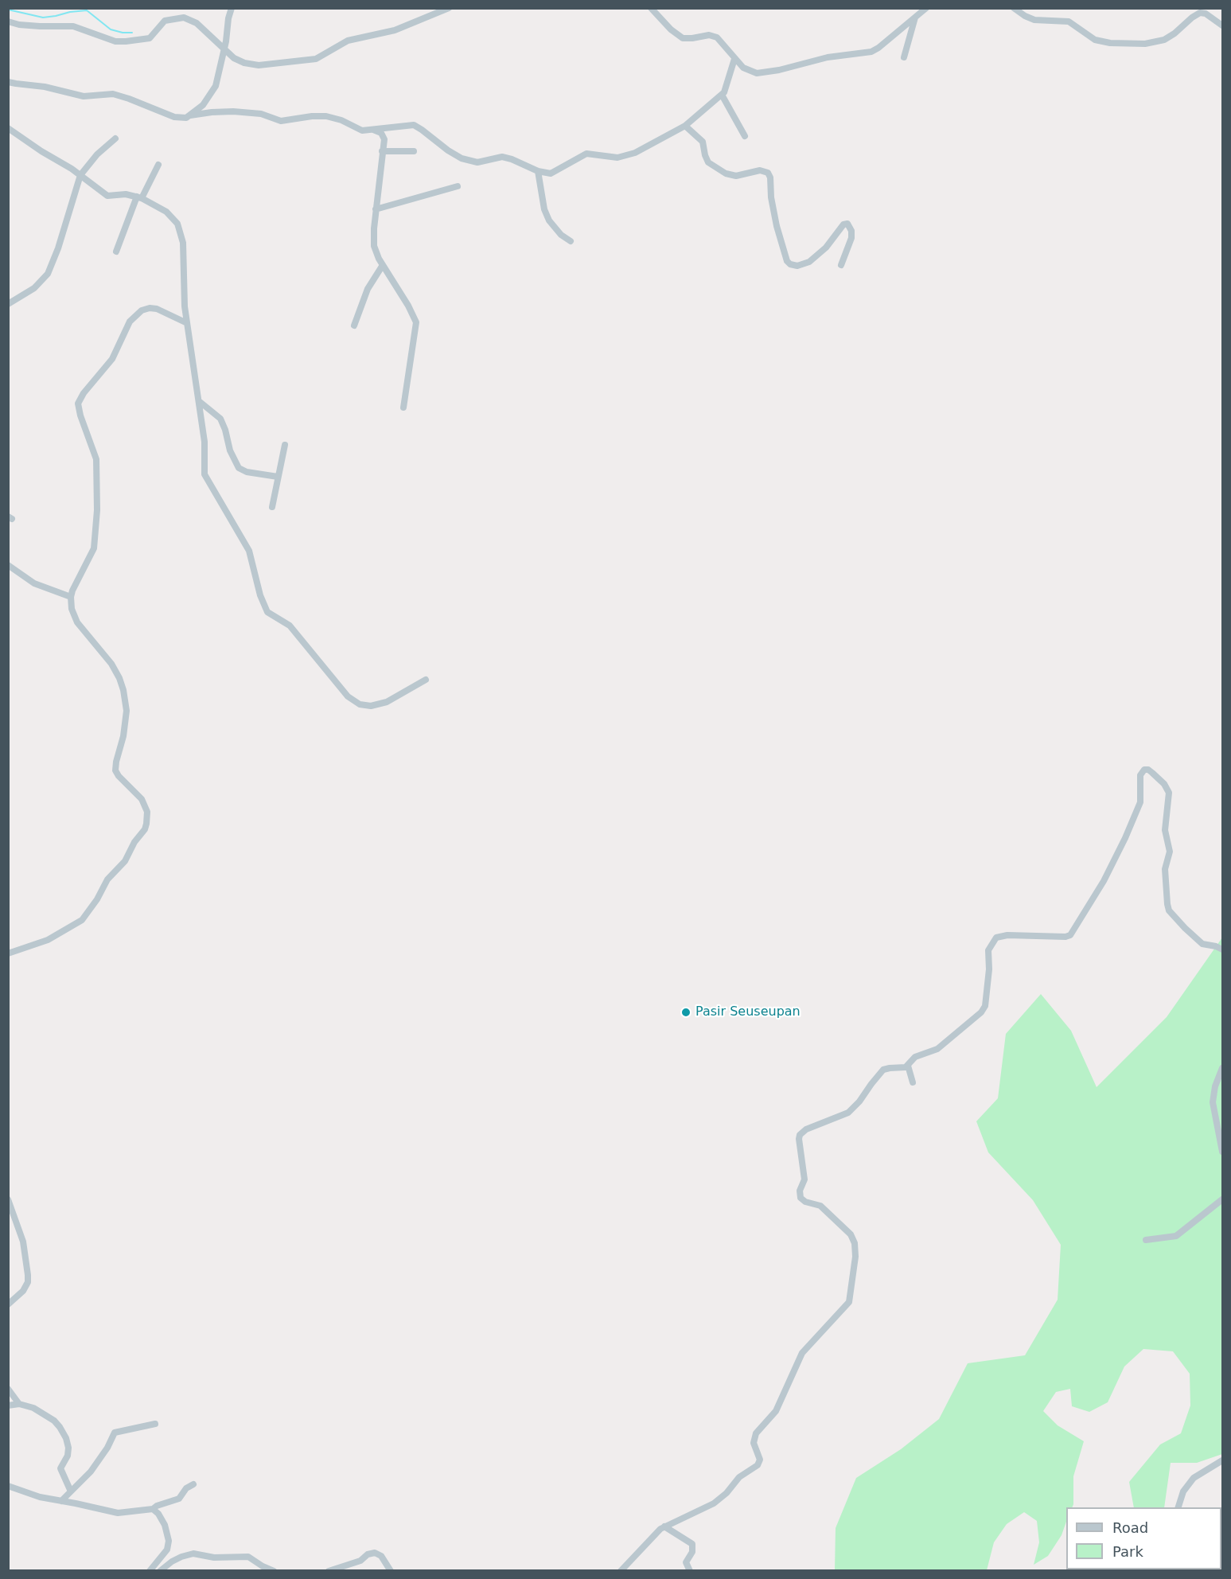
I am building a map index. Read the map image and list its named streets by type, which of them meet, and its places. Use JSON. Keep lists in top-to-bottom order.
{
  "places": ["Pasir Seuseupan"],
  "legend": ["Road", "Park"]
}
